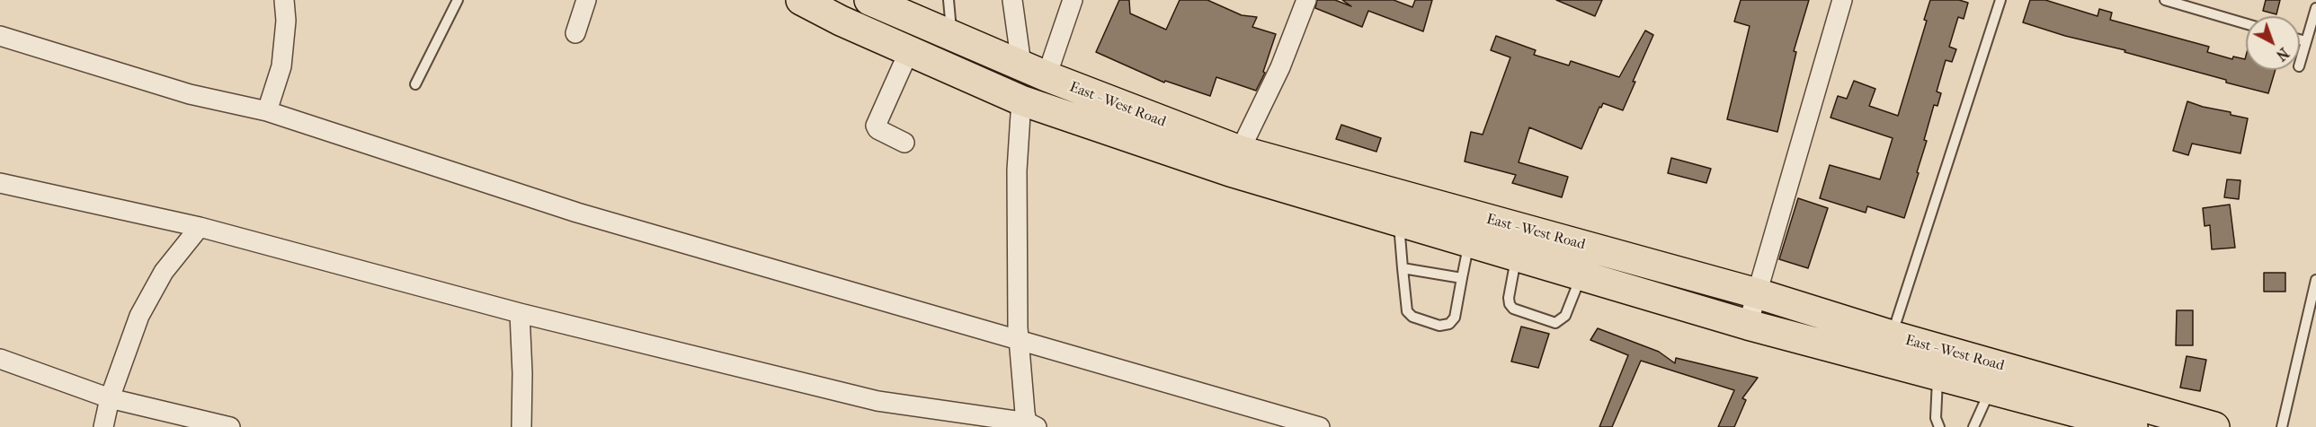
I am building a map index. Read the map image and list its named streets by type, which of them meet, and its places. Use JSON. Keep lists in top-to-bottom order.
{
  "streets": {
    "main road": ["East - West Road"]
  },
  "north": "bottom right"
}
